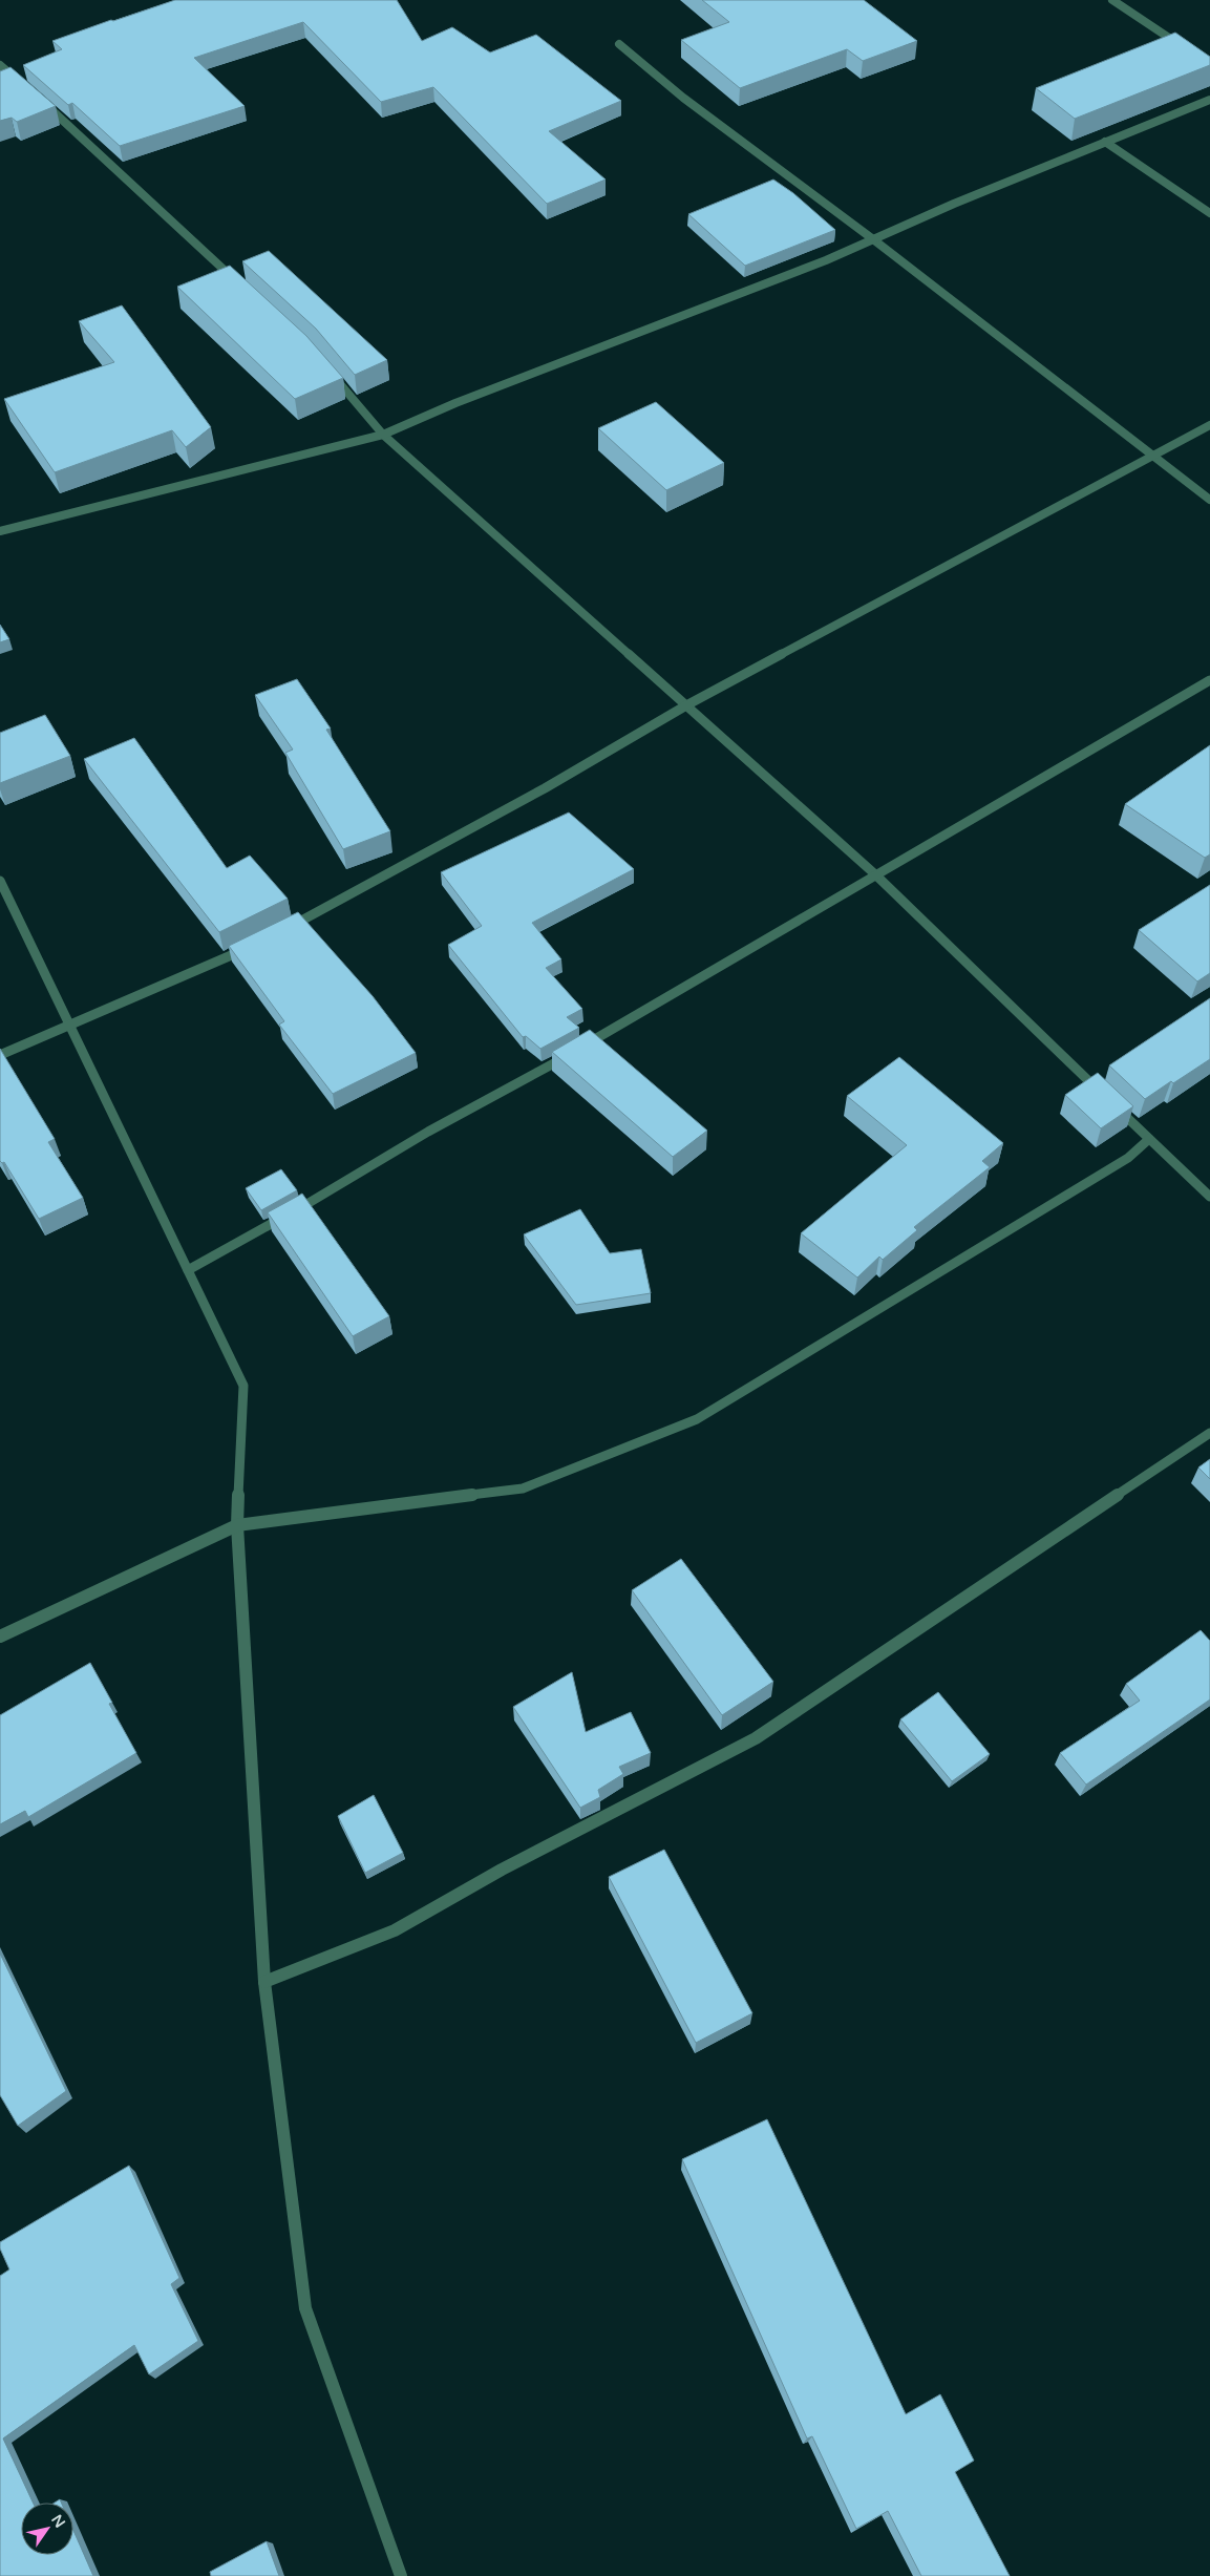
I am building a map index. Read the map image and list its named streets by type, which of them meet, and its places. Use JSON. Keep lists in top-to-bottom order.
{
  "north": "top right"
}
